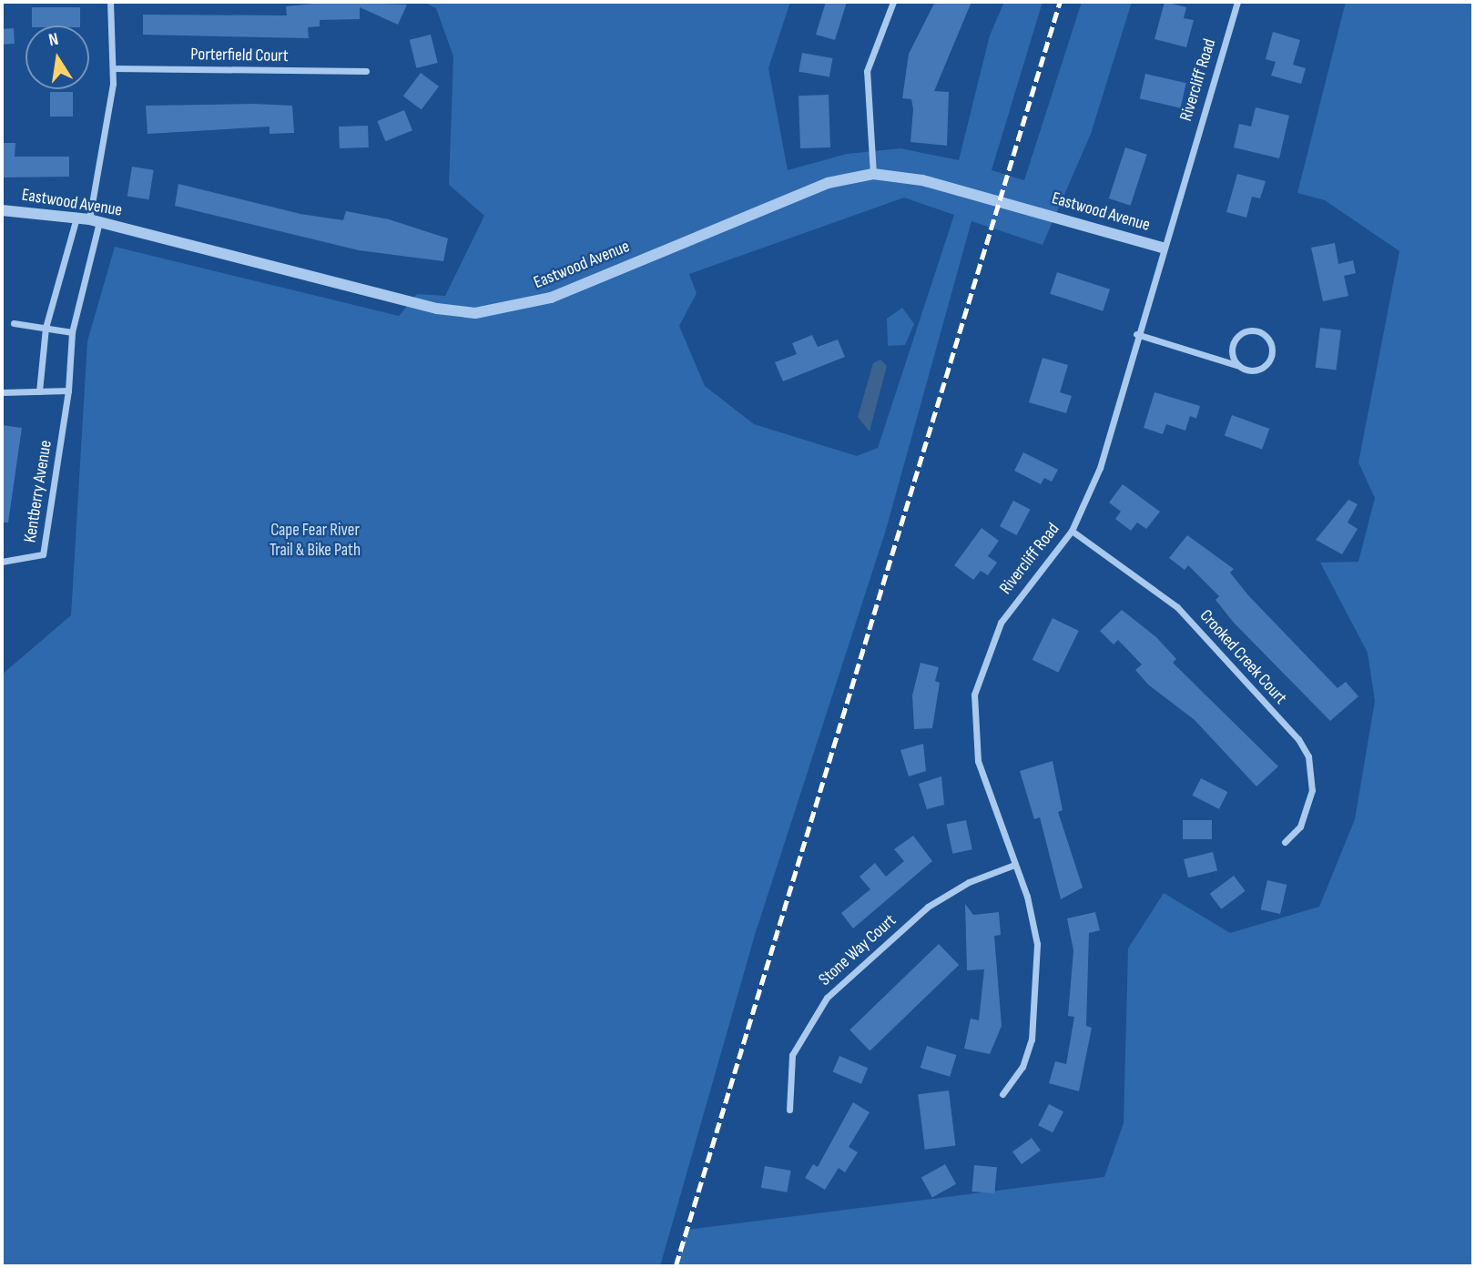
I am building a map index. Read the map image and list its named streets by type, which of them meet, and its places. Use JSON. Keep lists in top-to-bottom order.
{
  "streets": {
    "street": [
      "Porterfield Court",
      "Rivercliff Road",
      "Eastwood Avenue",
      "Kentberry Avenue",
      "Crooked Creek Court",
      "Stone Way Court"
    ]
  },
  "crossings": [
    ["Porterfield Court", "Kentberry Avenue"],
    ["Rivercliff Road", "Eastwood Avenue"],
    ["Rivercliff Road", "Crooked Creek Court"],
    ["Rivercliff Road", "Stone Way Court"],
    ["Eastwood Avenue", "Kentberry Avenue"]
  ],
  "parks": ["Cape Fear River Trail & Bike Path"],
  "north": "top"
}
